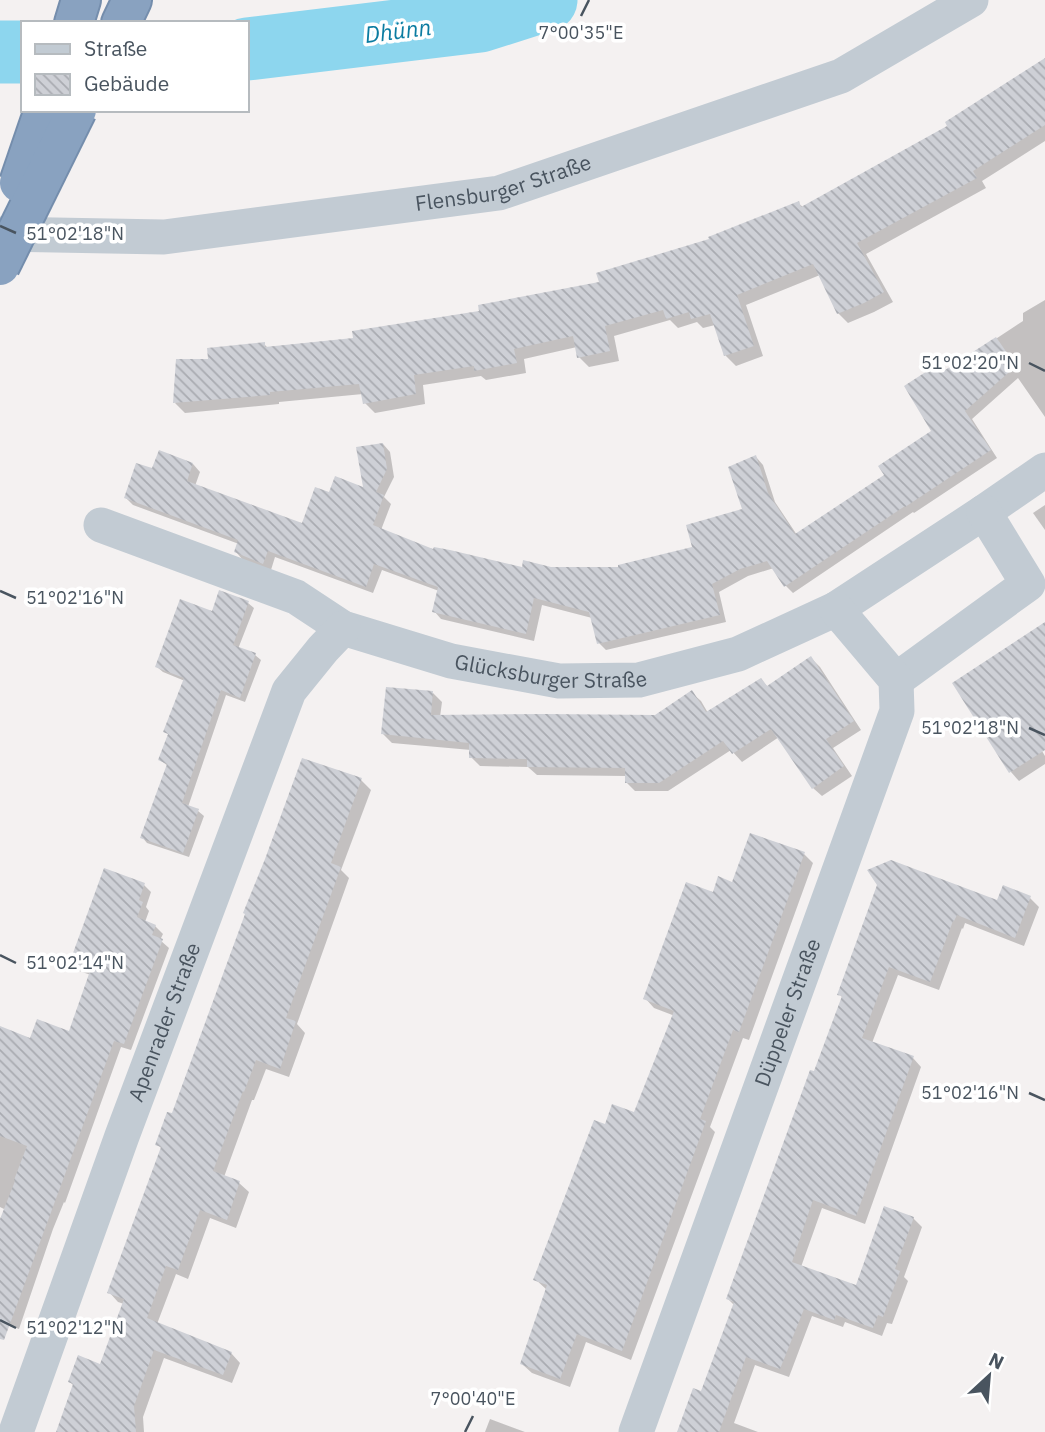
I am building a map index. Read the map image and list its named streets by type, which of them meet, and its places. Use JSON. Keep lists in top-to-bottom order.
{
  "streets": {
    "street": [
      "Flensburger Straße",
      "Glücksburger Straße",
      "Düppeler Straße",
      "Apenrader Straße"
    ]
  },
  "crossings": [
    ["Glücksburger Straße", "Apenrader Straße"]
  ],
  "water": ["Dhünn"],
  "legend": ["Straße", "Gebäude"],
  "north": "top right",
  "coordinates": [
    "7°00'35\"E",
    "51°02'18\"N",
    "51°02'20\"N",
    "51°02'16\"N",
    "51°02'14\"N",
    "51°02'12\"N",
    "7°00'40\"E"
  ]
}
